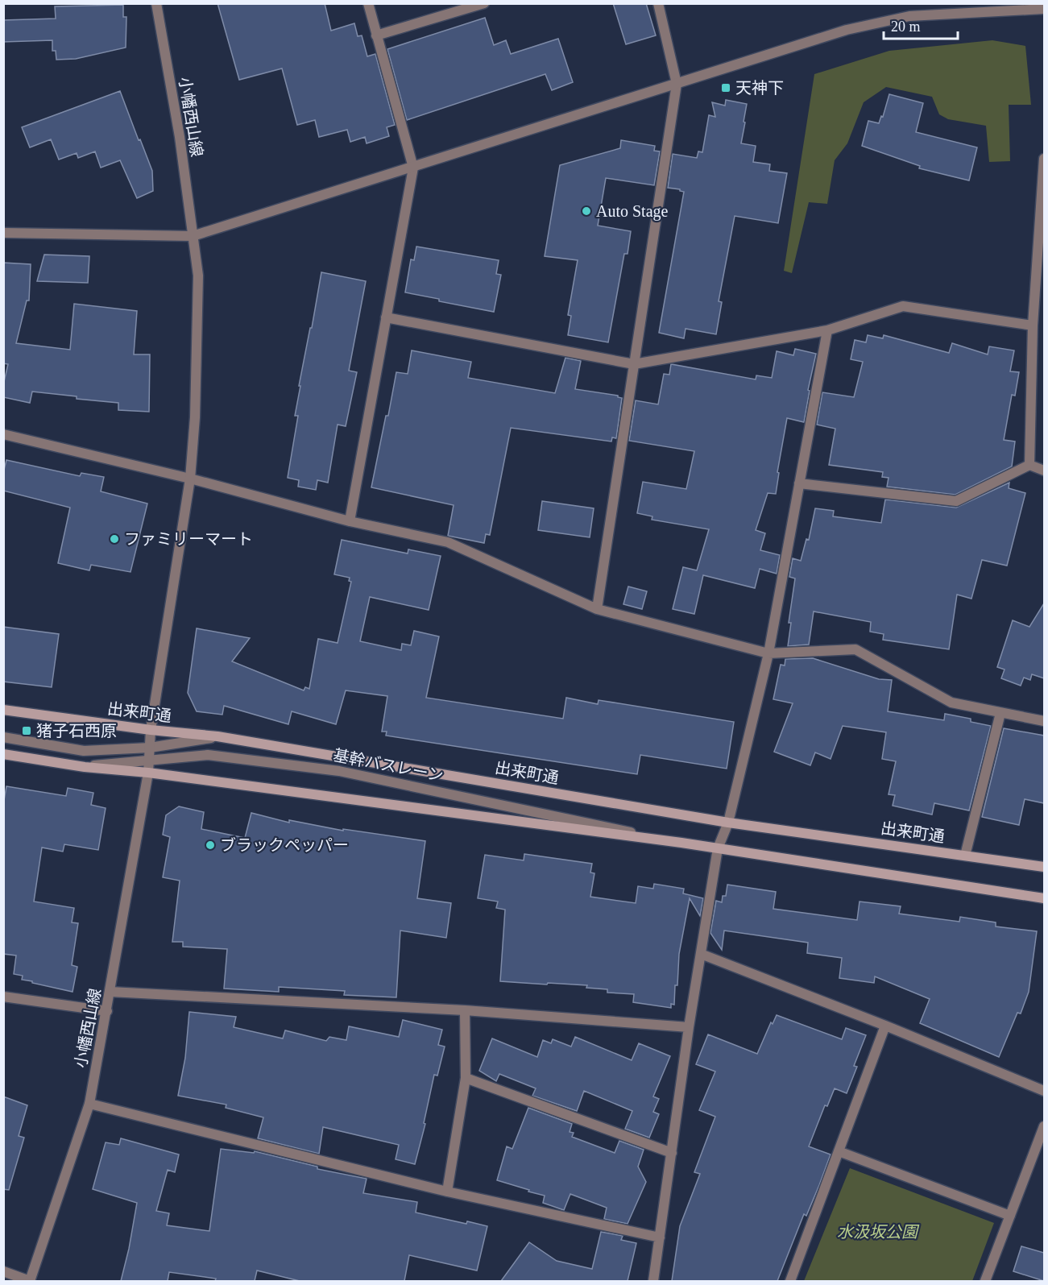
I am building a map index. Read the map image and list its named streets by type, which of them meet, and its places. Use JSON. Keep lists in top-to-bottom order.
{
  "streets": {
    "main road": ["出来町通"],
    "street": ["小幡西山線", "基幹バスレーン"]
  },
  "crossings": [
    ["小幡西山線", "出来町通"],
    ["小幡西山線", "基幹バスレーン"]
  ],
  "parks": ["水汲坂公園"],
  "places": {
    "transit": ["天神下", "猪子石西原"],
    "other": ["Auto Stage", "ファミリーマート", "ブラックペッパー"]
  },
  "scale_bar": "20 m"
}
